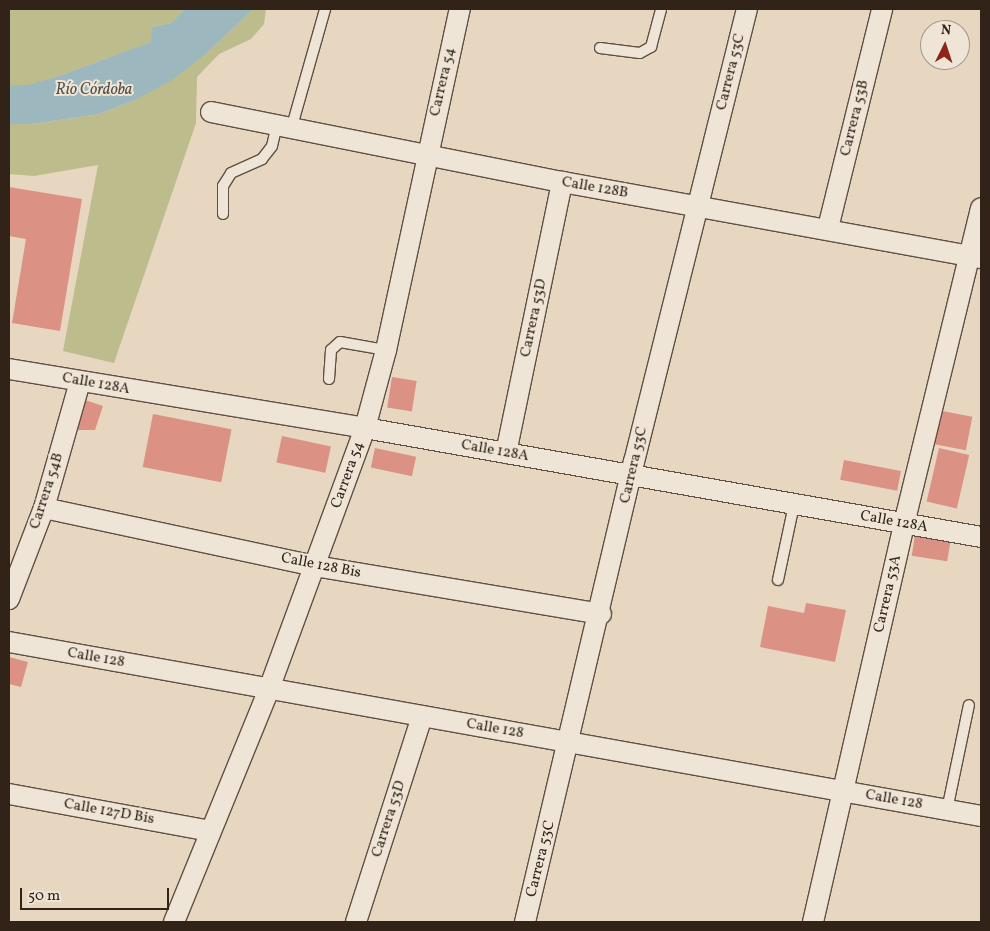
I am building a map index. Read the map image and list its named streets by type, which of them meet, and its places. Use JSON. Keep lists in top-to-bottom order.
{
  "streets": {
    "street": [
      "Carrera 53C",
      "Carrera 54",
      "Carrera 53B",
      "Calle 128B",
      "Carrera 53D",
      "Calle 128A",
      "Carrera 54B",
      "Calle 128 Bis",
      "Carrera 53A",
      "Calle 128",
      "Calle 127D Bis"
    ]
  },
  "crossings": [
    ["Carrera 53C", "Calle 128B"],
    ["Carrera 53C", "Calle 128A"],
    ["Carrera 53C", "Calle 128 Bis"],
    ["Carrera 53C", "Calle 128"],
    ["Carrera 54", "Calle 128B"],
    ["Carrera 54", "Calle 128A"],
    ["Carrera 54", "Calle 128 Bis"],
    ["Carrera 54", "Calle 128"],
    ["Carrera 54", "Calle 127D Bis"],
    ["Carrera 53B", "Calle 128B"],
    ["Calle 128B", "Carrera 53D"],
    ["Calle 128B", "Carrera 53A"],
    ["Carrera 53D", "Calle 128A"],
    ["Carrera 53D", "Calle 128"],
    ["Calle 128A", "Carrera 54B"],
    ["Calle 128A", "Carrera 53A"],
    ["Carrera 54B", "Calle 128 Bis"],
    ["Carrera 53A", "Calle 128"]
  ],
  "water": ["Río Córdoba"],
  "scale_bar": "50 m",
  "north": "top"
}
